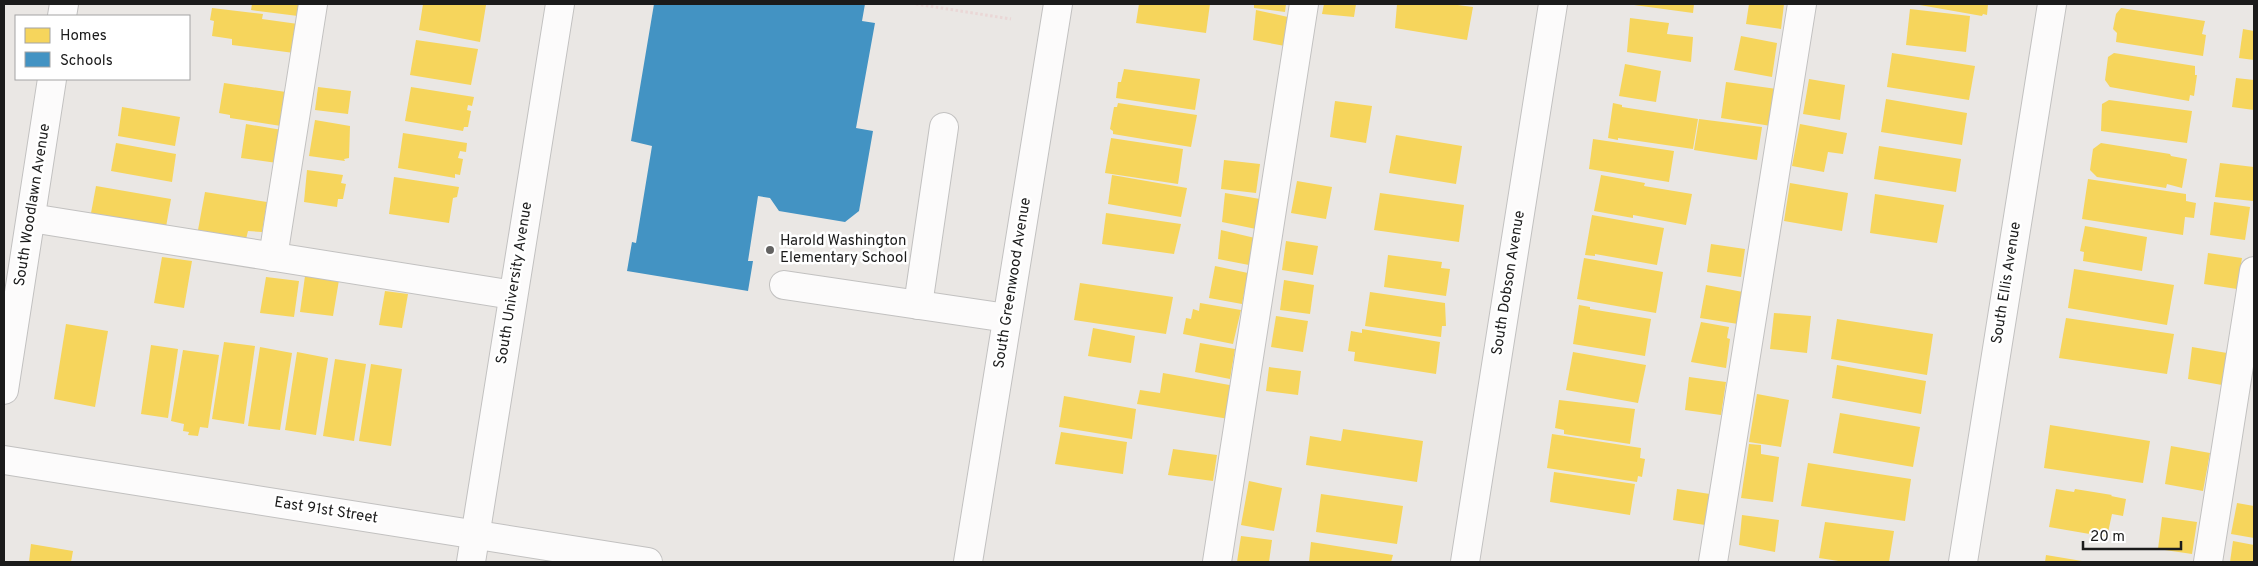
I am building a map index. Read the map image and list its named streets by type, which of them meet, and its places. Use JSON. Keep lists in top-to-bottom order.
{
  "streets": {
    "street": [
      "South Woodlawn Avenue",
      "South University Avenue",
      "South Greenwood Avenue",
      "South Dobson Avenue",
      "South Ellis Avenue",
      "East 91st Street"
    ]
  },
  "crossings": [
    ["South University Avenue", "East 91st Street"]
  ],
  "places": ["Harold Washington Elementary School"],
  "legend": ["Homes", "Schools"],
  "scale_bar": "20 m"
}
